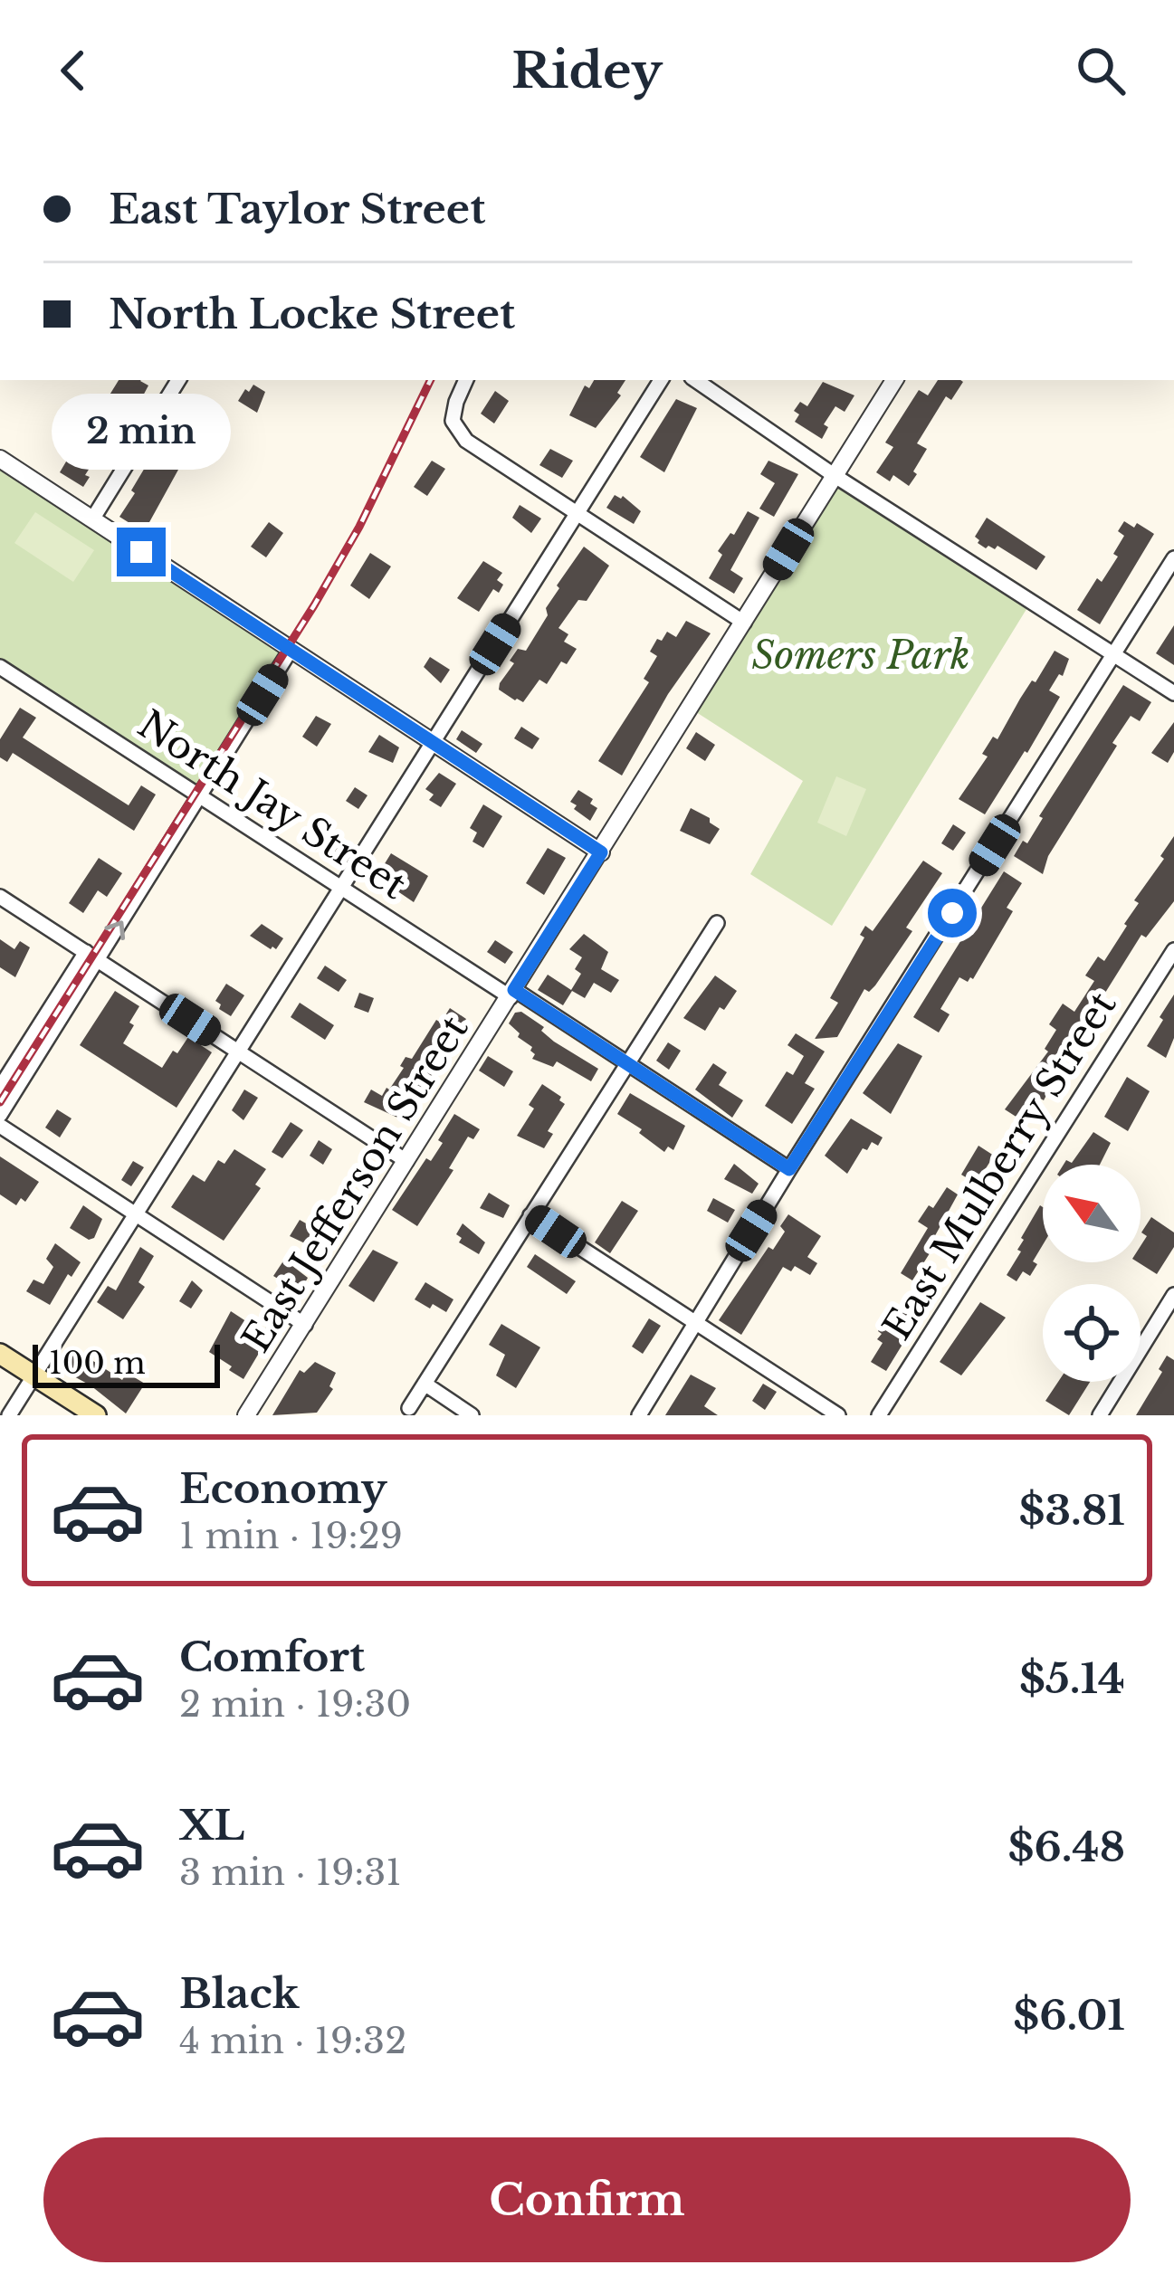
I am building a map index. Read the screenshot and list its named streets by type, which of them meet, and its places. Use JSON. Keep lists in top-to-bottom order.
{
  "streets": {
    "street": ["North Jay Street", "East Mulberry Street", "East Jefferson Street"]
  },
  "crossings": [
    ["North Jay Street", "East Jefferson Street"]
  ],
  "parks": ["Somers Park"],
  "scale_bar": "100 m",
  "north": "top left",
  "page": {
    "header": "Ridey",
    "banner": ["East Taylor Street", "North Locke Street"],
    "bubble": "2 min",
    "scale": "100 m",
    "list": [
      {
        "name": "Economy",
        "note": "1 min · 19:29",
        "value": "$3.81"
      },
      {
        "name": "Comfort",
        "note": "2 min · 19:30",
        "value": "$5.14"
      },
      {
        "name": "XL",
        "note": "3 min · 19:31",
        "value": "$6.48"
      },
      {
        "name": "Black",
        "note": "4 min · 19:32",
        "value": "$6.01"
      }
    ],
    "buttons": "Confirm"
  }
}
